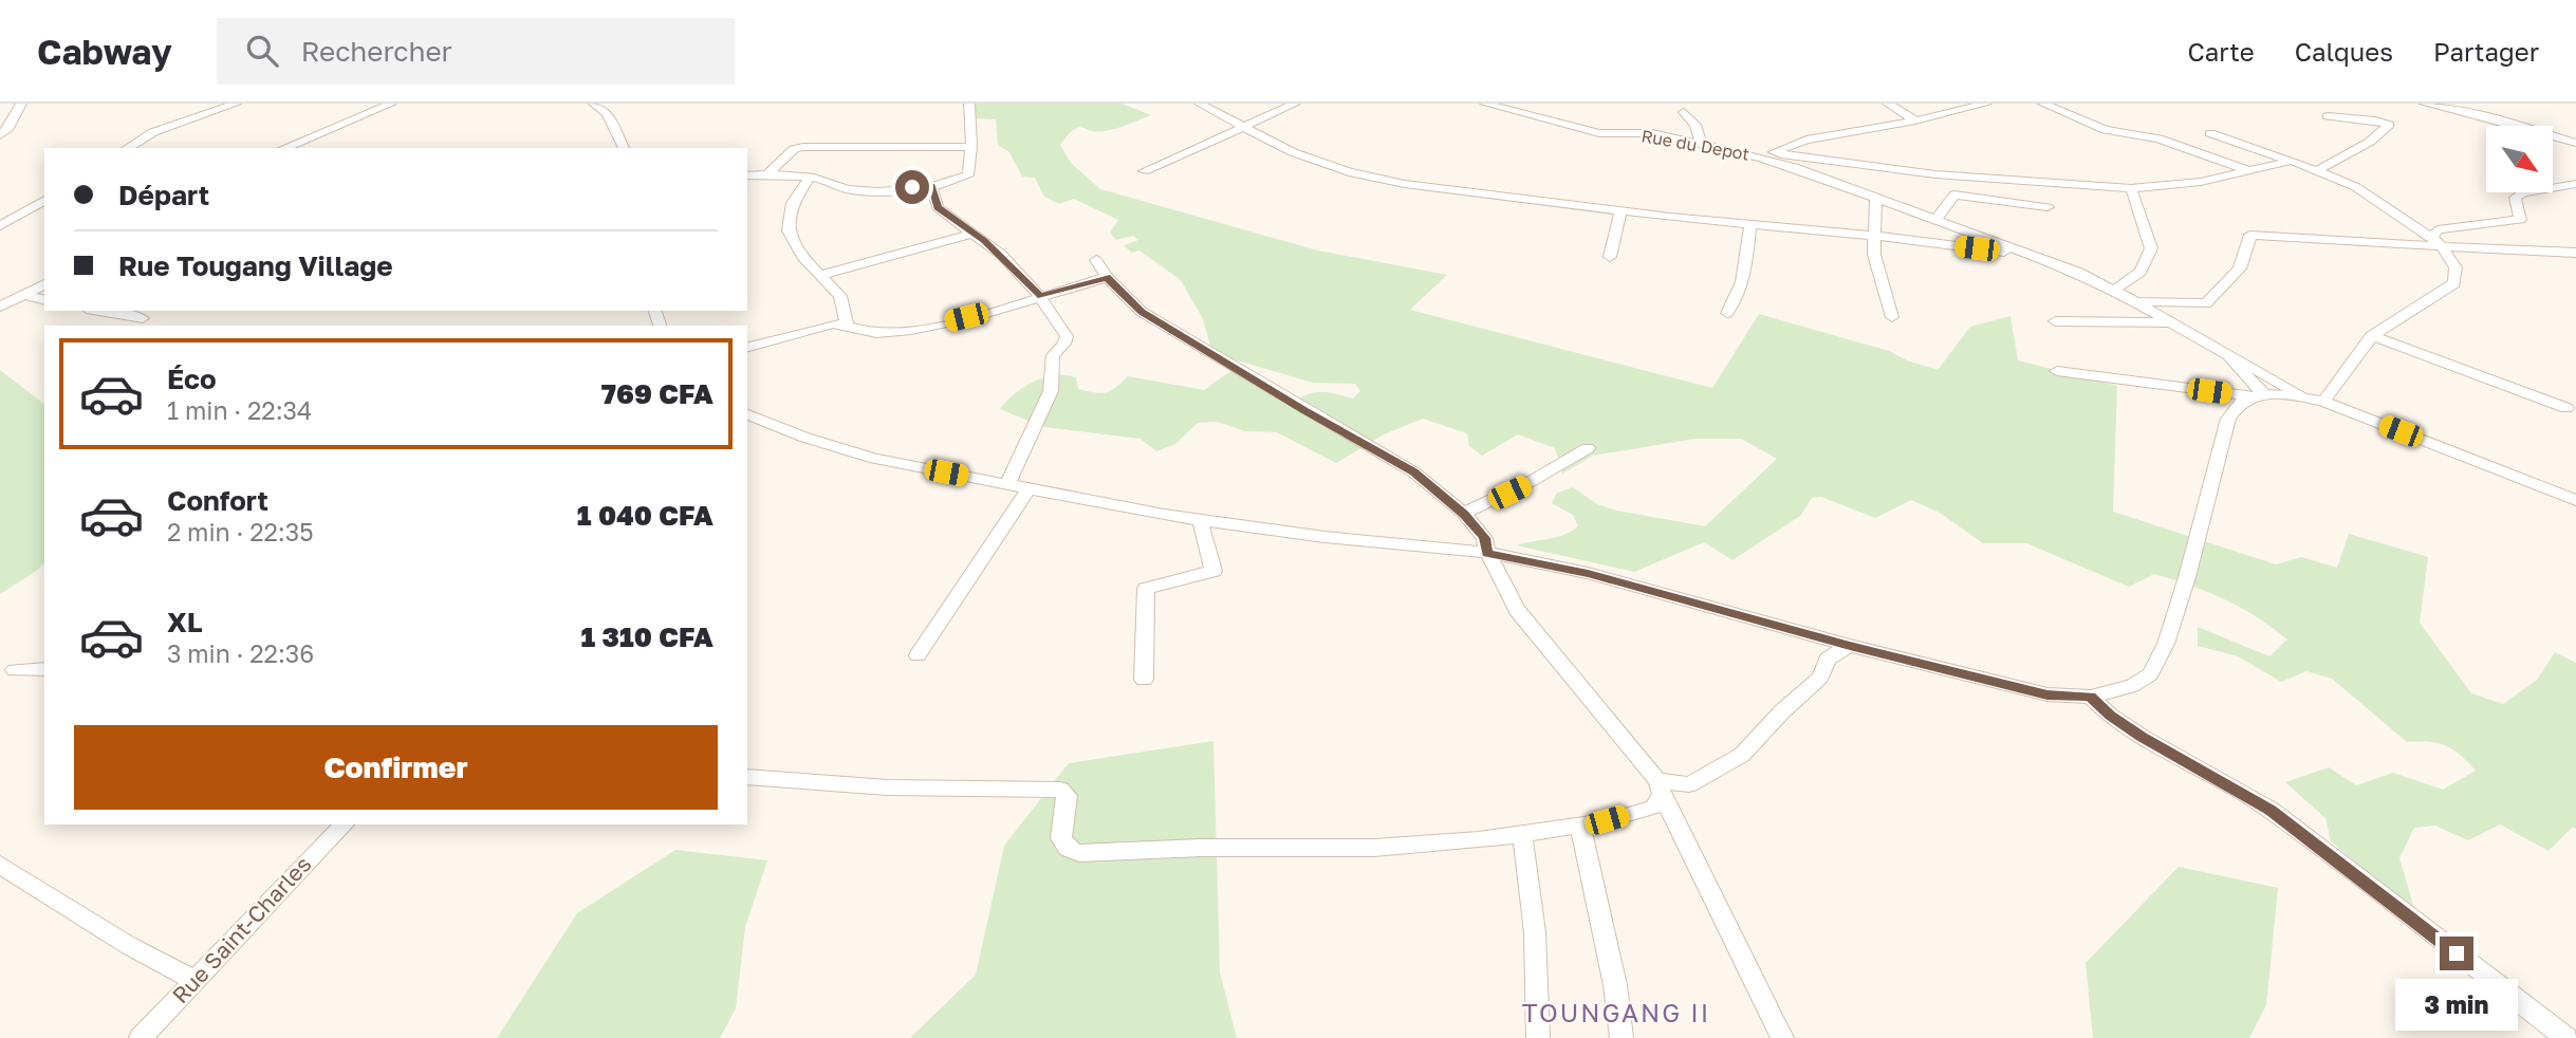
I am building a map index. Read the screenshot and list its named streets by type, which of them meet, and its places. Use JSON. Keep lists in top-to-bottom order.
{
  "streets": {
    "street": ["Rue du Depot", "Rue Saint-Charles"]
  },
  "districts": ["TOUNGANG II"],
  "north": "bottom right",
  "page": {
    "header": "Cabway",
    "search": "Rechercher",
    "nav": ["Carte", "Calques", "Partager"],
    "banner": ["Départ", "Rue Tougang Village"],
    "list": [
      {
        "name": "Éco",
        "note": "1 min · 22:34",
        "value": "769 CFA"
      },
      {
        "name": "Confort",
        "note": "2 min · 22:35",
        "value": "1 040 CFA"
      },
      {
        "name": "XL",
        "note": "3 min · 22:36",
        "value": "1 310 CFA"
      }
    ],
    "buttons": "Confirmer",
    "bubble": "3 min"
  }
}
